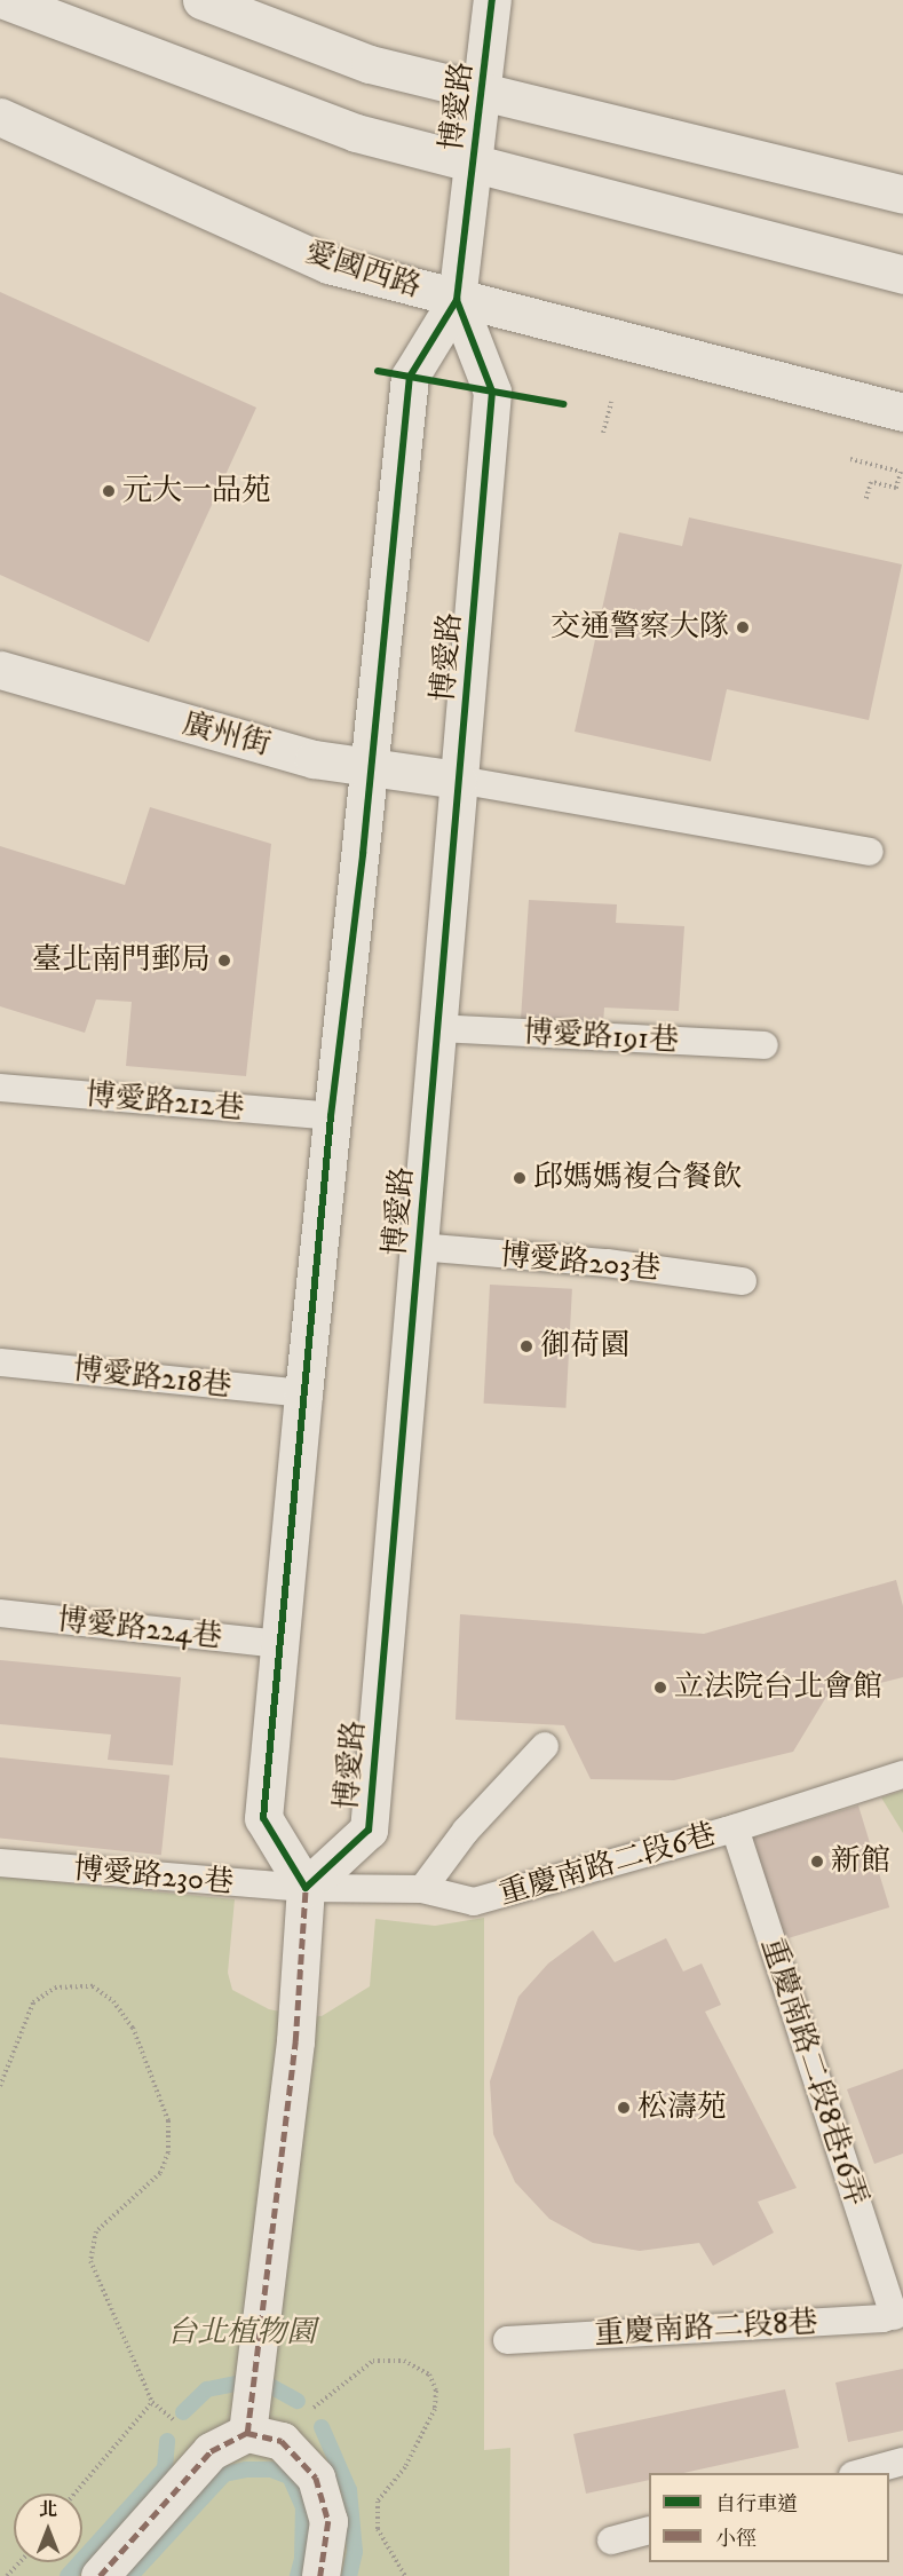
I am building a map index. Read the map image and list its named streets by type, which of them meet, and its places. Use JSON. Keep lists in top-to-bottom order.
{
  "streets": {
    "street": ["博愛路", "愛國西路", "廣州街"],
    "lane": [
      "博愛路191巷",
      "博愛路212巷",
      "博愛路203巷",
      "博愛路218巷",
      "博愛路224巷",
      "重慶南路二段6巷",
      "博愛路230巷",
      "重慶南路二段8巷16弄",
      "重慶南路二段8巷"
    ]
  },
  "crossings": [
    ["博愛路", "愛國西路"],
    ["博愛路", "廣州街"],
    ["博愛路", "博愛路191巷"],
    ["博愛路", "博愛路212巷"],
    ["博愛路", "博愛路203巷"],
    ["博愛路", "博愛路218巷"],
    ["博愛路", "博愛路224巷"],
    ["博愛路", "重慶南路二段6巷"],
    ["博愛路", "博愛路230巷"],
    ["重慶南路二段6巷", "博愛路230巷"],
    ["重慶南路二段6巷", "重慶南路二段8巷16弄"],
    ["重慶南路二段8巷16弄", "重慶南路二段8巷"]
  ],
  "parks": ["台北植物園"],
  "places": [
    "元大一品苑",
    "交通警察大隊",
    "臺北南門郵局",
    "邱媽媽複合餐飲",
    "御荷園",
    "立法院台北會館",
    "新館",
    "松濤苑"
  ],
  "legend": ["自行車道", "小徑"],
  "north": "top"
}
